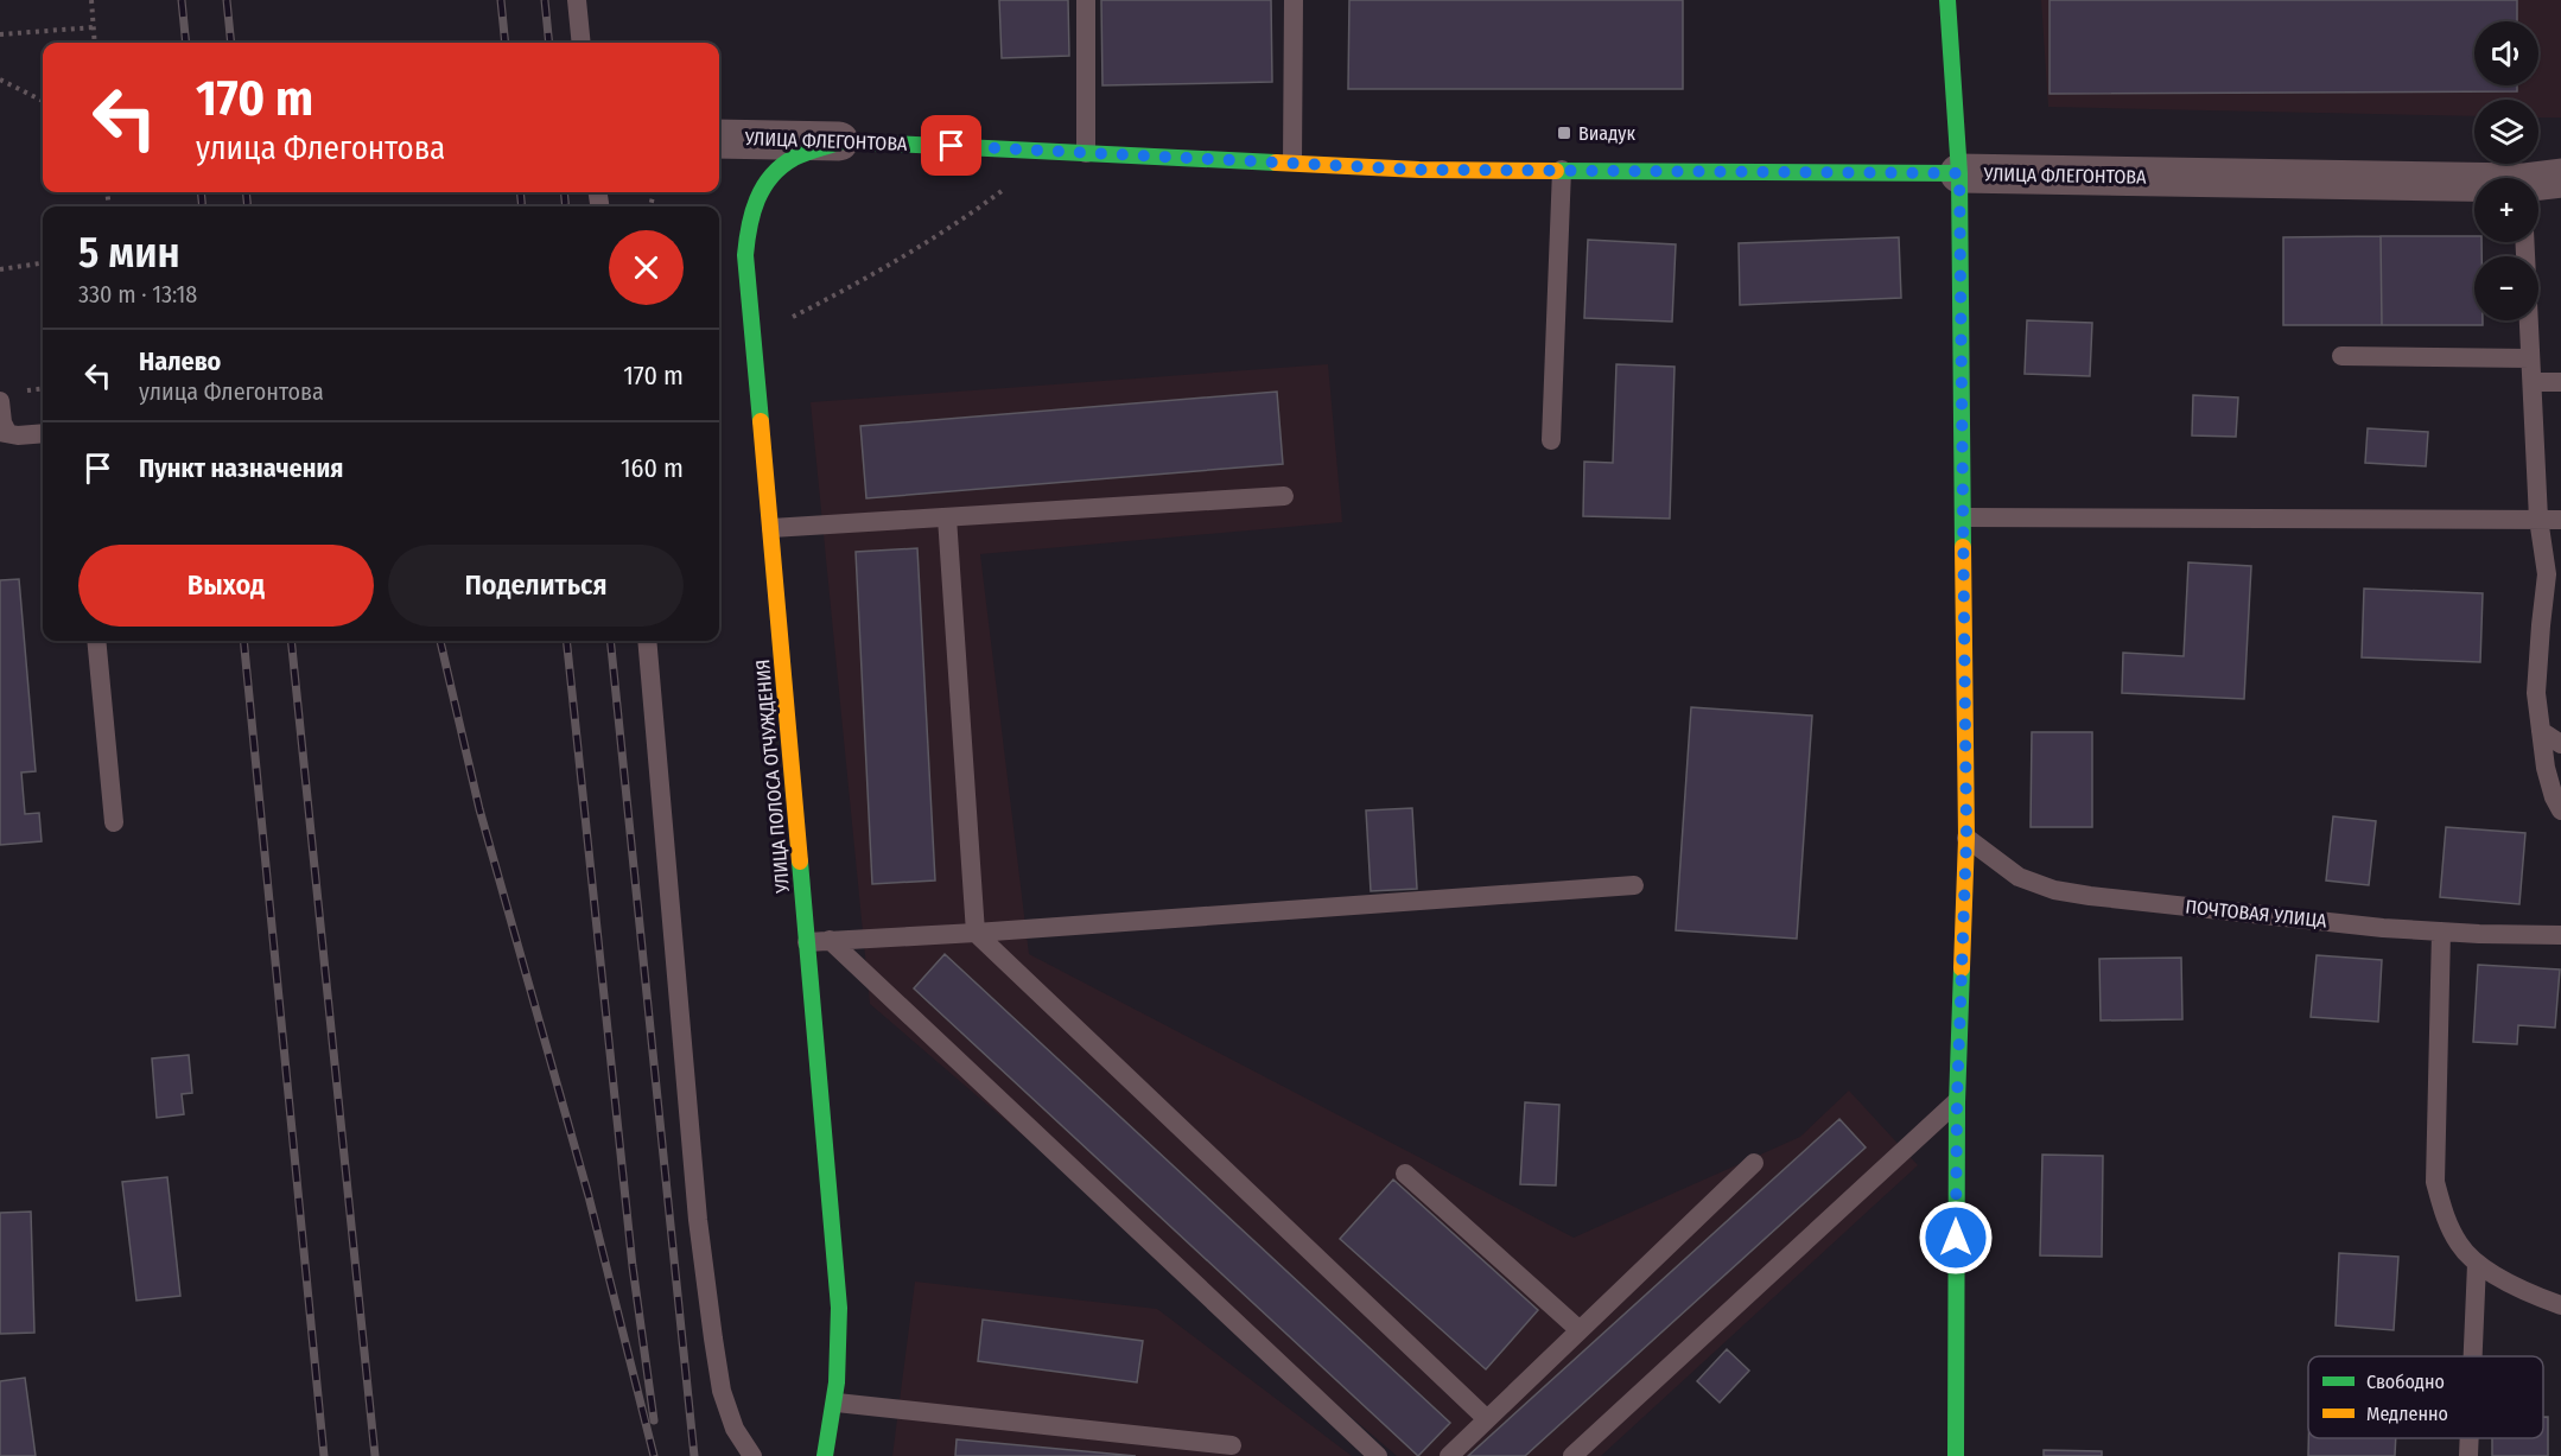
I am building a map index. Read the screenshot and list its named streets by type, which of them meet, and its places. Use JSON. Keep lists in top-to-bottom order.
{
  "streets": {
    "main road": ["УЛИЦА ФЛЕГОНТОВА", "УЛИЦА ПОЛОСА ОТЧУЖДЕНИЯ"],
    "lane": ["ПОЧТОВАЯ УЛИЦА"]
  },
  "crossings": [
    ["УЛИЦА ФЛЕГОНТОВА", "УЛИЦА ПОЛОСА ОТЧУЖДЕНИЯ"]
  ],
  "places": {
    "transit": ["Виадук"]
  },
  "legend": ["Свободно", "Медленно"],
  "page": {
    "map_buttons": ["+", "−"],
    "turn": ["170 m", "улица Флегонтова"],
    "heading": ["5 мин", "330 m · 13:18"],
    "list": [
      {
        "name": "Налево",
        "note": "улица Флегонтова",
        "value": "170 m"
      },
      {
        "name": "Пункт назначения",
        "value": "160 m"
      }
    ],
    "buttons": ["Выход", "Поделиться"]
  }
}
